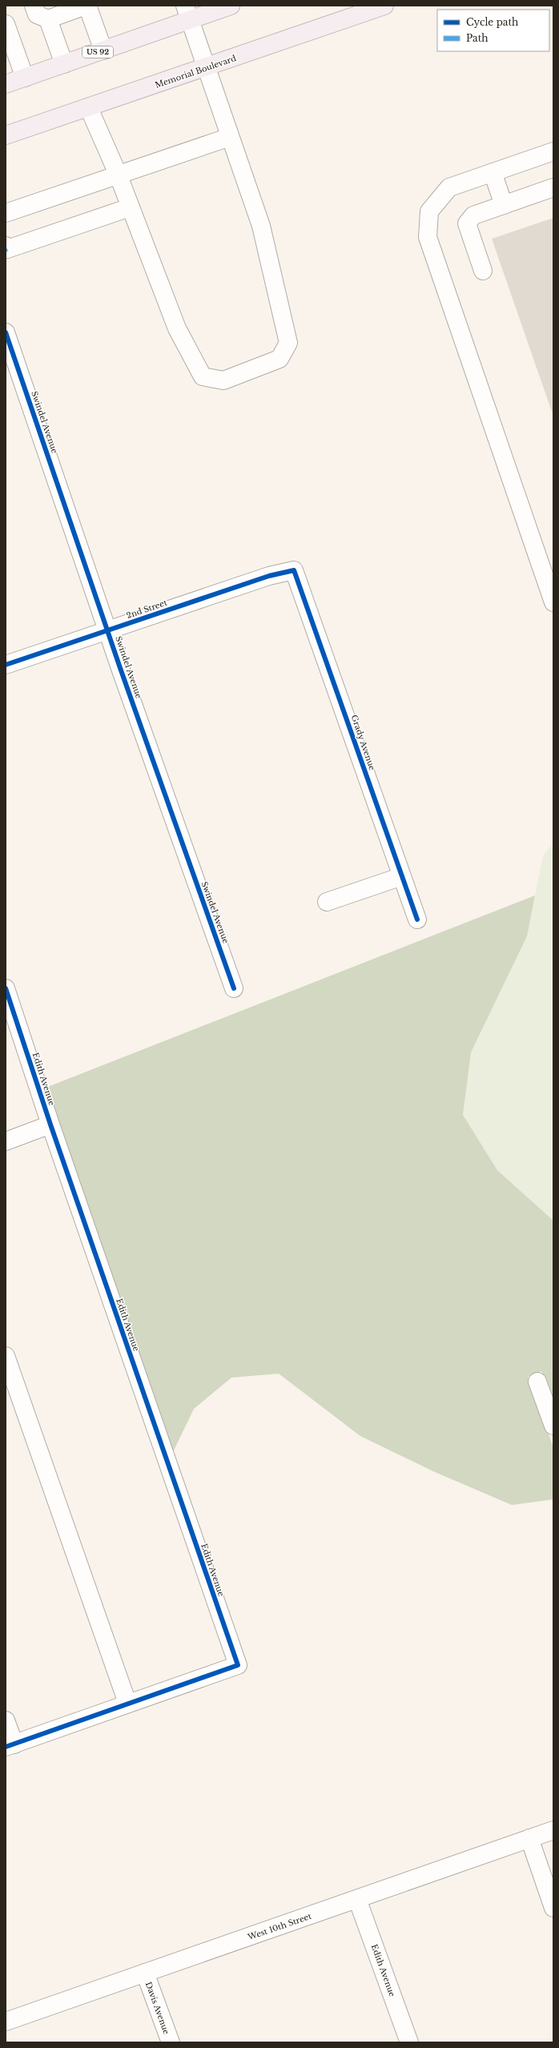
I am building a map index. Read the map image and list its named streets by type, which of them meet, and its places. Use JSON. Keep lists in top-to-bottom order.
{
  "streets": {
    "main road": ["US 92", "Memorial Boulevard"],
    "street": [
      "Swindel Avenue",
      "2nd Street",
      "Grady Avenue",
      "Edith Avenue",
      "West 10th Street",
      "Davis Avenue"
    ]
  },
  "crossings": [
    ["Swindel Avenue", "2nd Street"],
    ["2nd Street", "Grady Avenue"],
    ["Edith Avenue", "West 10th Street"],
    ["West 10th Street", "Davis Avenue"]
  ],
  "legend": ["Cycle path", "Path"]
}
